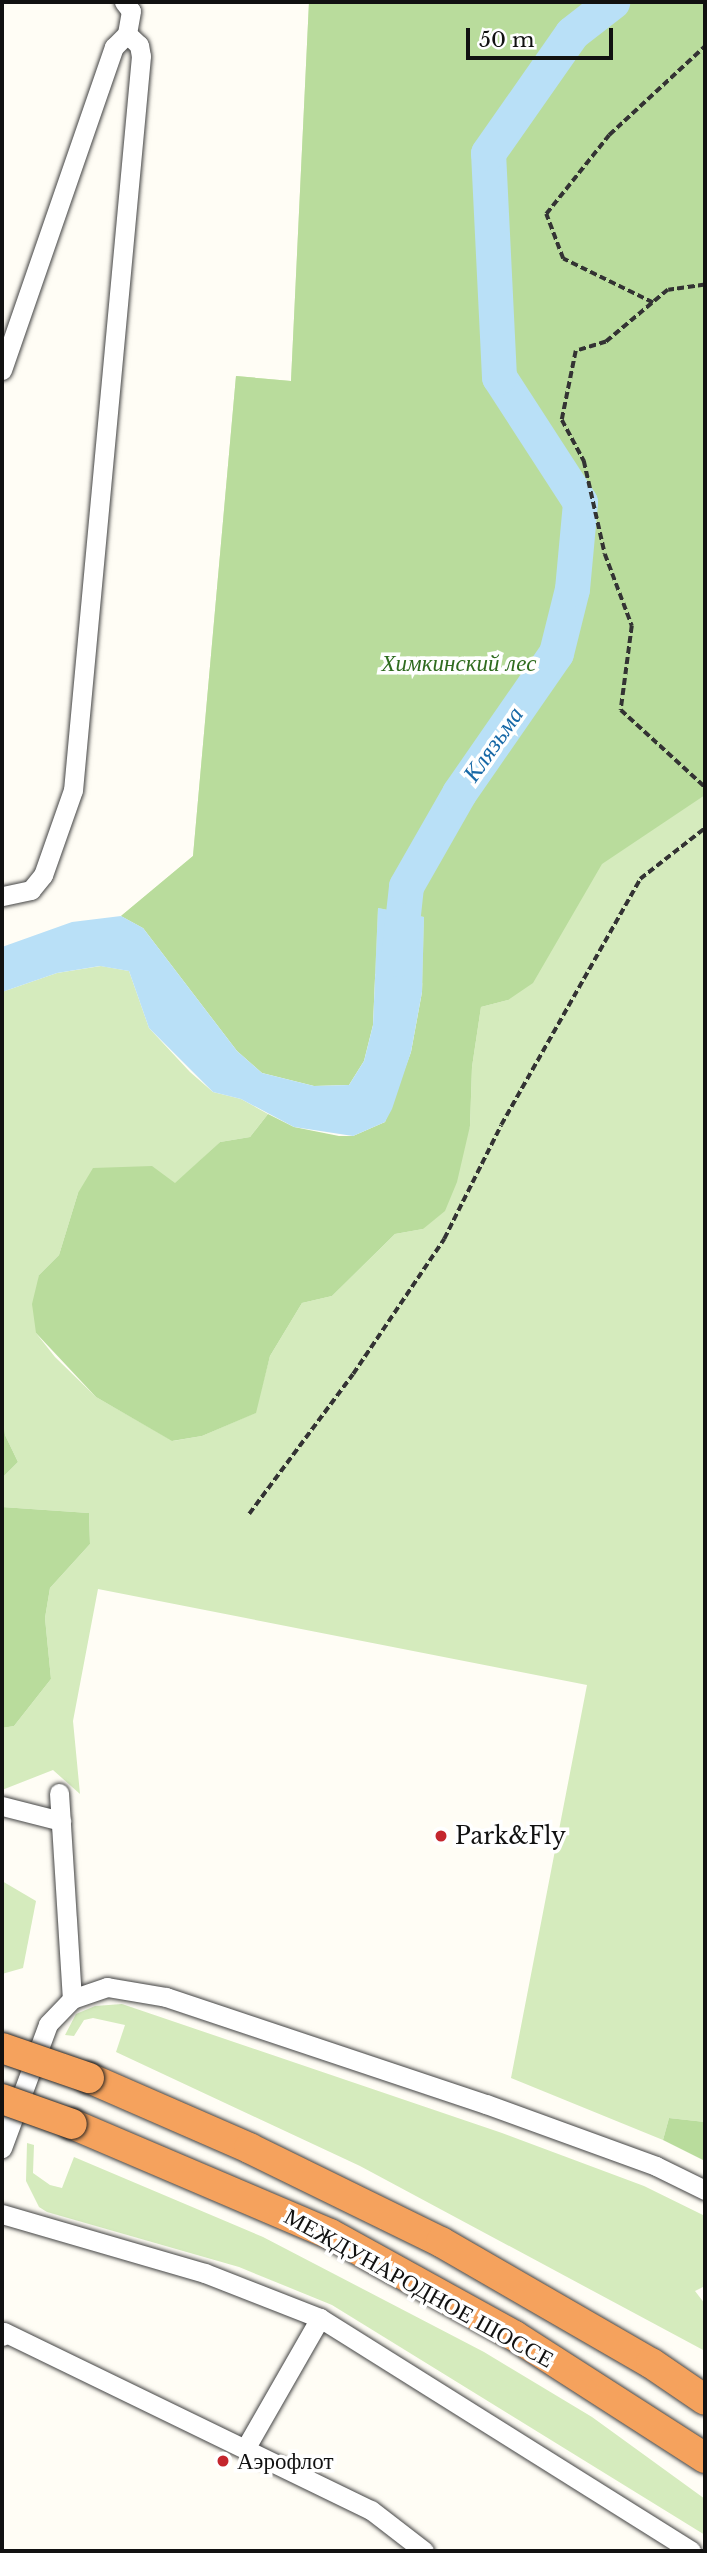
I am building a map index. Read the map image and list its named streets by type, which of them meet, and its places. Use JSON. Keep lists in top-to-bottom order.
{
  "streets": {
    "highway": ["МЕЖДУНАРОДНОЕ ШОССЕ"]
  },
  "water": ["Клязьма"],
  "parks": ["Химкинский лес"],
  "places": ["Park&Fly", "Аэрофлот"],
  "scale_bar": "50 m"
}
